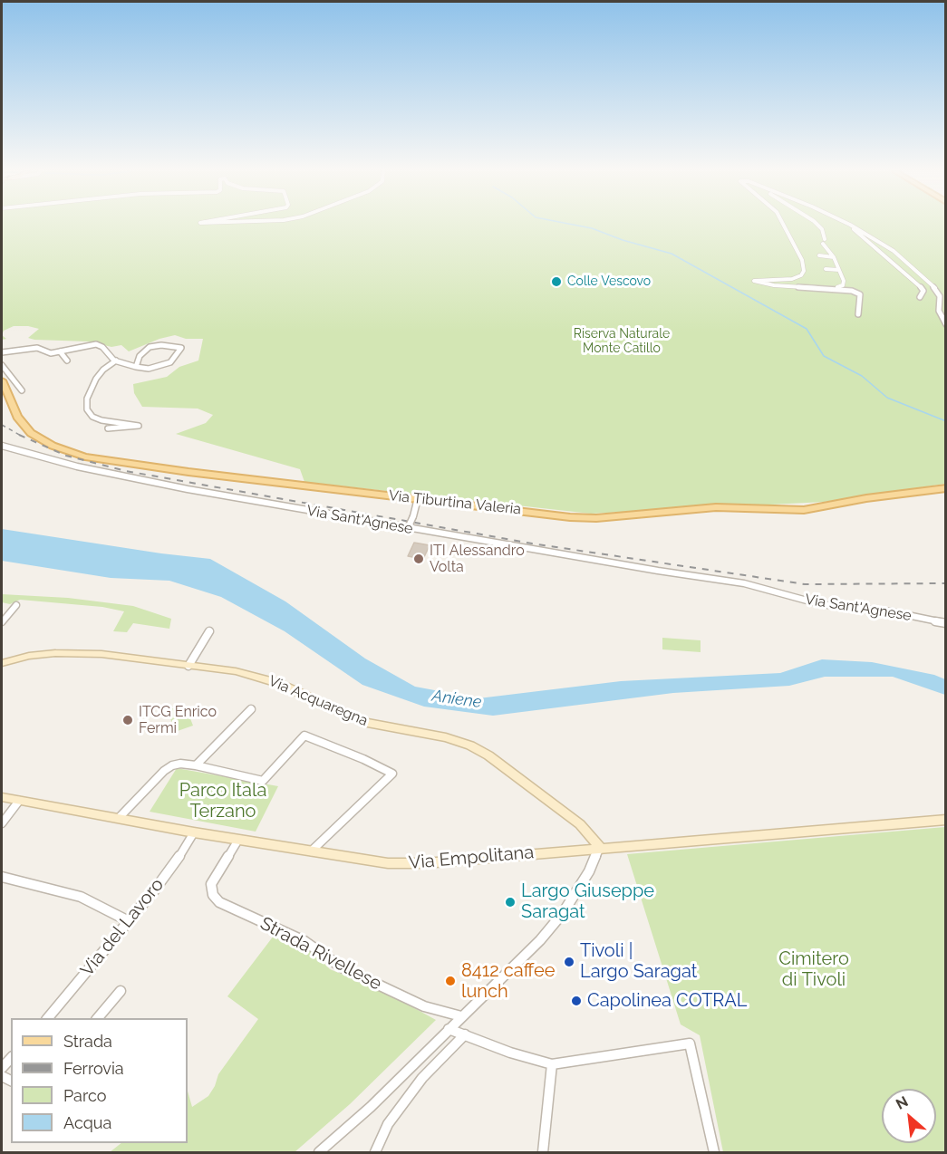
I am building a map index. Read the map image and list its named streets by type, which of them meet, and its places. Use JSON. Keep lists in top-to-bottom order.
{
  "streets": {
    "main road": ["Via Tiburtina Valeria", "Via Acquaregna", "Via Empolitana"],
    "street": ["Via Sant'Agnese", "Via del Lavoro", "Strada Rivellese"]
  },
  "crossings": [
    ["Via Acquaregna", "Via Empolitana"],
    ["Via Empolitana", "Via del Lavoro"],
    ["Via Empolitana", "Strada Rivellese"]
  ],
  "water": ["Aniene"],
  "parks": ["Riserva Naturale Monte Catillo", "Parco Itala Terzano", "Cimitero di Tivoli"],
  "places": [
    "Colle Vescovo",
    "ITI Alessandro Volta",
    "ITCG Enrico Fermi",
    "Largo Giuseppe Saragat",
    "Tivoli | Largo Saragat",
    "8412 caffee lunch",
    "Capolinea COTRAL"
  ],
  "legend": [
    "Strada",
    "Ferrovia",
    "Parco",
    "Acqua"
  ],
  "north": "top left"
}
